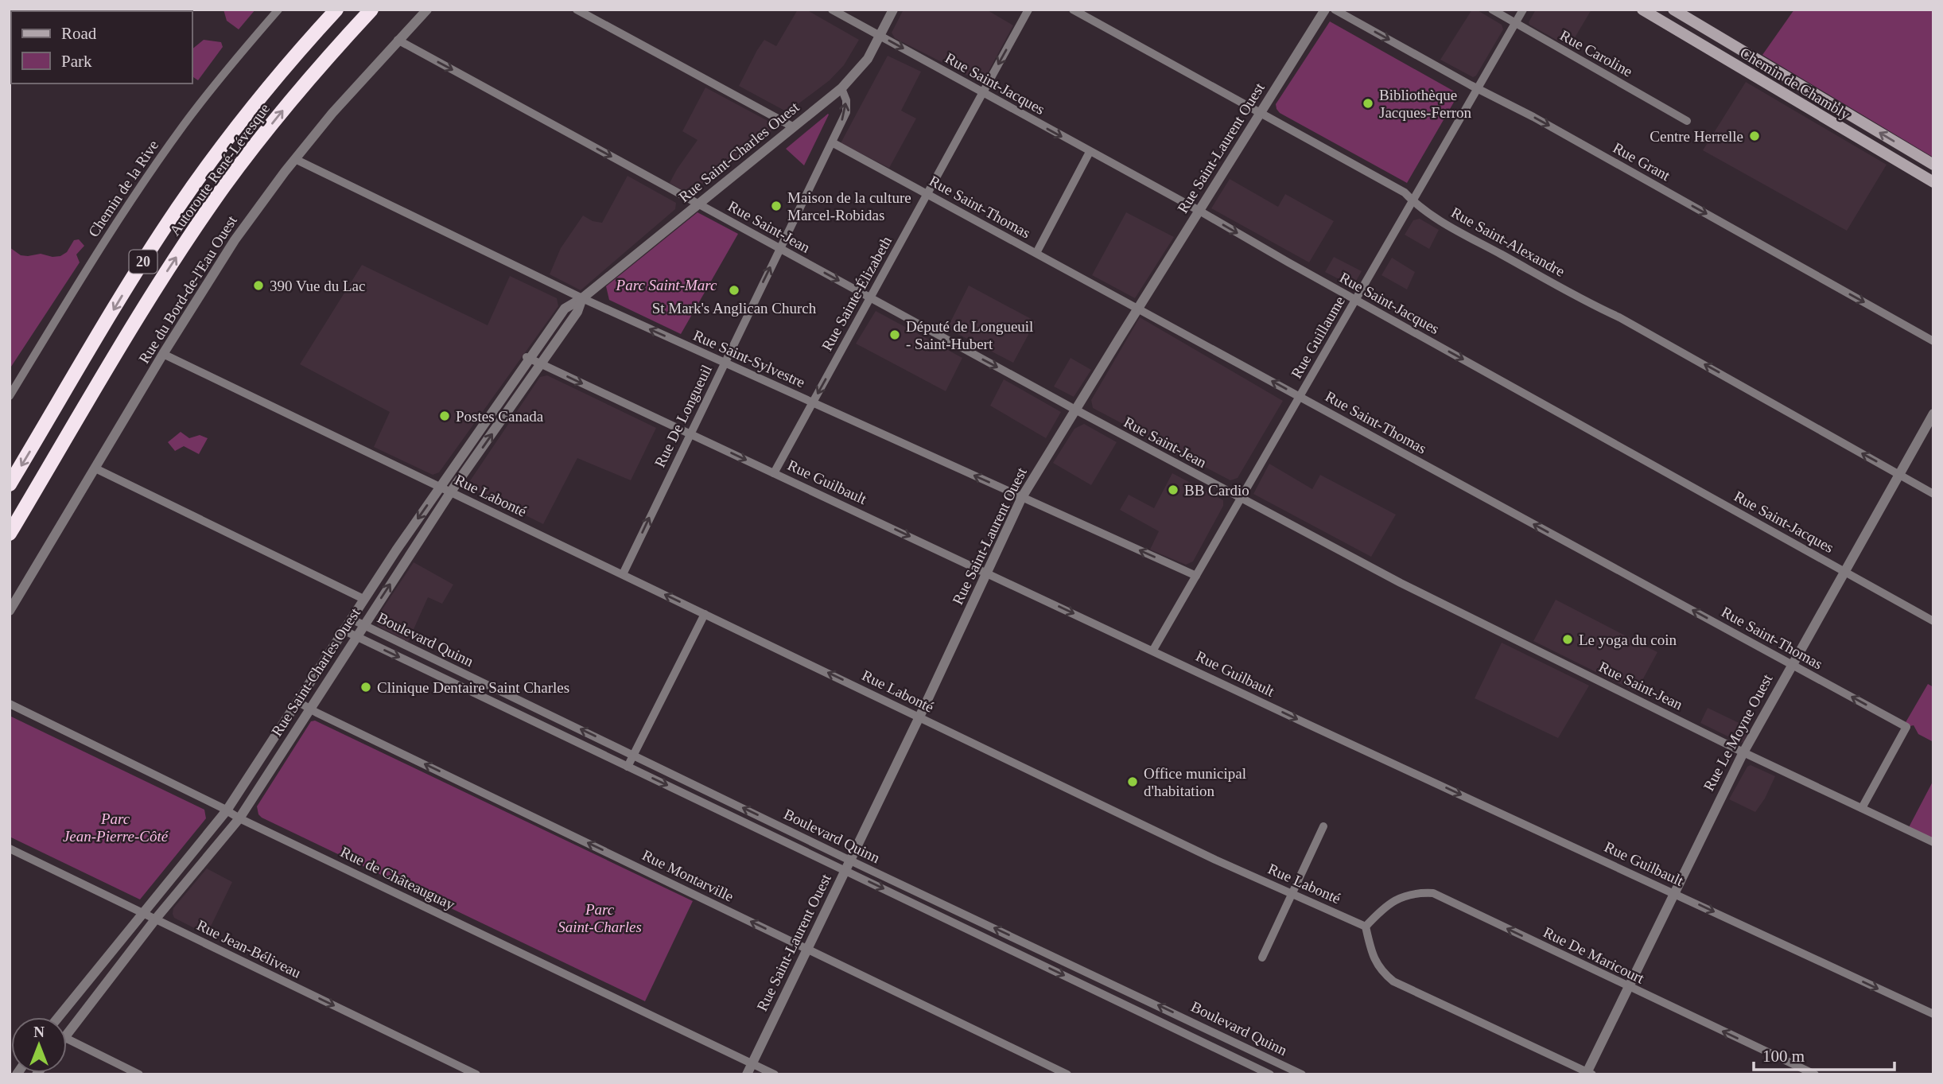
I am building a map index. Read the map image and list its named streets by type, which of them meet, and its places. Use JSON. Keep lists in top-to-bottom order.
{
  "streets": {
    "highway": ["Autoroute René-Lévesque", "20"],
    "main road": ["Chemin de Chambly"],
    "street": [
      "Rue Caroline",
      "Rue Saint-Jacques",
      "Rue Saint-Laurent Ouest",
      "Rue Saint-Charles Ouest",
      "Rue Grant",
      "Chemin de la Rive",
      "Rue Saint-Thomas",
      "Rue Saint-Jean",
      "Rue Saint-Alexandre",
      "Rue du Bord-de-l'Eau Ouest",
      "Rue Sainte-Élizabeth",
      "Rue Guillaume",
      "Rue Saint-Sylvestre",
      "Rue De Longueuil",
      "Rue Guilbault",
      "Rue Labonté",
      "Boulevard Quinn",
      "Rue Le Moyne Ouest",
      "Rue Montarville",
      "Rue de Châteauguay",
      "Rue Jean-Béliveau",
      "Rue De Maricourt"
    ]
  },
  "crossings": [
    ["Rue Caroline", "Rue Guillaume"],
    ["Rue Saint-Jacques", "Rue Saint-Laurent Ouest"],
    ["Rue Saint-Jacques", "Rue Saint-Charles Ouest"],
    ["Rue Saint-Jacques", "Rue Sainte-Élizabeth"],
    ["Rue Saint-Jacques", "Rue Guillaume"],
    ["Rue Saint-Jacques", "Rue Le Moyne Ouest"],
    ["Rue Saint-Laurent Ouest", "Rue Saint-Thomas"],
    ["Rue Saint-Laurent Ouest", "Rue Saint-Jean"],
    ["Rue Saint-Laurent Ouest", "Rue Saint-Alexandre"],
    ["Rue Saint-Laurent Ouest", "Rue Saint-Sylvestre"],
    ["Rue Saint-Laurent Ouest", "Rue Guilbault"],
    ["Rue Saint-Laurent Ouest", "Rue Labonté"],
    ["Rue Saint-Laurent Ouest", "Boulevard Quinn"],
    ["Rue Saint-Laurent Ouest", "Rue Montarville"],
    ["Rue Saint-Laurent Ouest", "Rue de Châteauguay"],
    ["Rue Saint-Charles Ouest", "Rue Saint-Jean"],
    ["Rue Saint-Charles Ouest", "Rue Saint-Sylvestre"],
    ["Rue Saint-Charles Ouest", "Rue De Longueuil"],
    ["Rue Saint-Charles Ouest", "Rue Guilbault"],
    ["Rue Saint-Charles Ouest", "Rue Labonté"],
    ["Rue Saint-Charles Ouest", "Boulevard Quinn"],
    ["Rue Saint-Charles Ouest", "Rue Montarville"],
    ["Rue Saint-Charles Ouest", "Rue de Châteauguay"],
    ["Rue Saint-Charles Ouest", "Rue Jean-Béliveau"],
    ["Rue Grant", "Rue Guillaume"],
    ["Rue Saint-Thomas", "Rue Saint-Jean"],
    ["Rue Saint-Thomas", "Rue Sainte-Élizabeth"],
    ["Rue Saint-Thomas", "Rue Guillaume"],
    ["Rue Saint-Thomas", "Rue De Longueuil"],
    ["Rue Saint-Thomas", "Rue Le Moyne Ouest"],
    ["Rue Saint-Jean", "Rue du Bord-de-l'Eau Ouest"],
    ["Rue Saint-Jean", "Rue Sainte-Élizabeth"],
    ["Rue Saint-Jean", "Rue Guillaume"],
    ["Rue Saint-Jean", "Rue De Longueuil"],
    ["Rue Saint-Jean", "Rue Le Moyne Ouest"],
    ["Rue Saint-Alexandre", "Rue Guillaume"],
    ["Rue Saint-Alexandre", "Rue Le Moyne Ouest"],
    ["Rue du Bord-de-l'Eau Ouest", "Rue Saint-Sylvestre"],
    ["Rue du Bord-de-l'Eau Ouest", "Rue Labonté"],
    ["Rue du Bord-de-l'Eau Ouest", "Boulevard Quinn"],
    ["Rue Sainte-Élizabeth", "Rue Saint-Sylvestre"],
    ["Rue Sainte-Élizabeth", "Rue Guilbault"],
    ["Rue Guillaume", "Rue Saint-Sylvestre"],
    ["Rue Guillaume", "Rue Guilbault"],
    ["Rue Saint-Sylvestre", "Rue De Longueuil"],
    ["Rue De Longueuil", "Rue Guilbault"],
    ["Rue De Longueuil", "Rue Labonté"],
    ["Rue Guilbault", "Rue Le Moyne Ouest"],
    ["Rue Labonté", "Rue De Maricourt"],
    ["Rue Le Moyne Ouest", "Rue De Maricourt"]
  ],
  "one_way": [
    "Rue Saint-Jacques",
    "Rue Grant",
    "Rue Saint-Thomas",
    "Rue Saint-Jean",
    "Rue Saint-Alexandre",
    "Rue Sainte-Élizabeth",
    "Rue Saint-Sylvestre",
    "Rue De Longueuil",
    "Rue Guilbault",
    "Rue Montarville",
    "Rue Jean-Béliveau",
    "Rue De Maricourt"
  ],
  "parks": ["Parc Saint-Marc", "Parc Jean-Pierre-Côté", "Parc Saint-Charles"],
  "places": [
    "Bibliothèque Jacques-Ferron",
    "Centre Herrelle",
    "Maison de la culture Marcel-Robidas",
    "390 Vue du Lac",
    "St Mark's Anglican Church",
    "Député de Longueuil - Saint-Hubert",
    "Postes Canada",
    "BB Cardio",
    "Le yoga du coin",
    "Clinique Dentaire Saint Charles",
    "Office municipal d'habitation"
  ],
  "legend": ["Road", "Park"],
  "scale_bar": "100 m",
  "north": "top"
}
